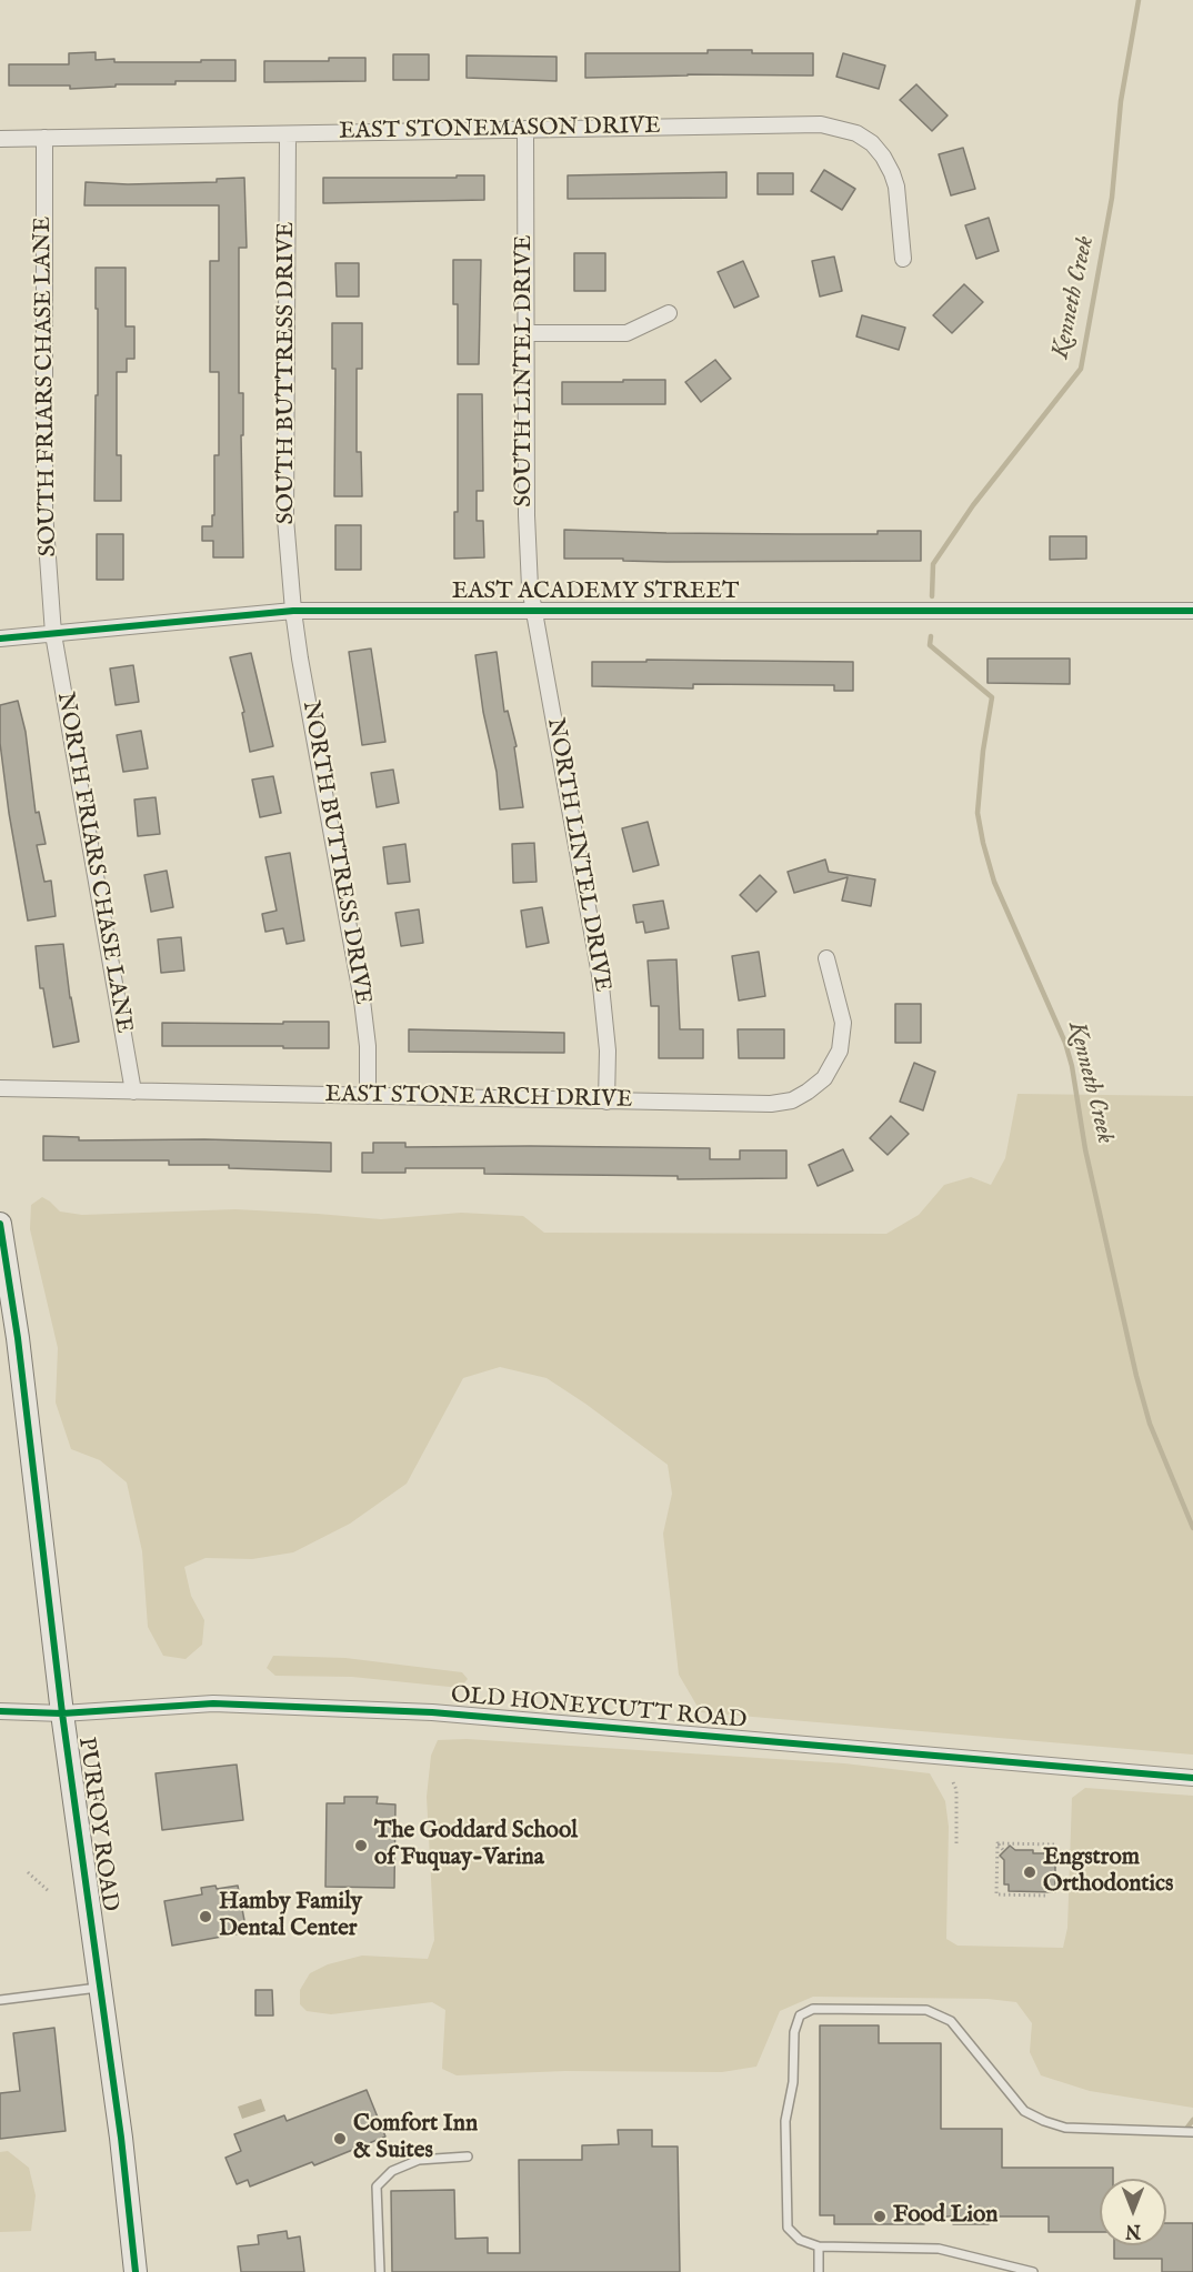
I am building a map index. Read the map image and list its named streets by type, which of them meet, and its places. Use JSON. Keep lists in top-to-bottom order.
{
  "streets": {
    "street": [
      "EAST STONEMASON DRIVE",
      "SOUTH LINTEL DRIVE",
      "SOUTH BUTTRESS DRIVE",
      "SOUTH FRIARS CHASE LANE",
      "EAST ACADEMY STREET",
      "NORTH BUTTRESS DRIVE",
      "NORTH LINTEL DRIVE",
      "NORTH FRIARS CHASE LANE",
      "EAST STONE ARCH DRIVE",
      "OLD HONEYCUTT ROAD",
      "PURFOY ROAD"
    ]
  },
  "crossings": [
    ["EAST STONEMASON DRIVE", "SOUTH LINTEL DRIVE"],
    ["EAST STONEMASON DRIVE", "SOUTH BUTTRESS DRIVE"],
    ["EAST STONEMASON DRIVE", "SOUTH FRIARS CHASE LANE"],
    ["SOUTH LINTEL DRIVE", "EAST ACADEMY STREET"],
    ["SOUTH LINTEL DRIVE", "NORTH LINTEL DRIVE"],
    ["SOUTH BUTTRESS DRIVE", "EAST ACADEMY STREET"],
    ["SOUTH BUTTRESS DRIVE", "NORTH BUTTRESS DRIVE"],
    ["SOUTH FRIARS CHASE LANE", "EAST ACADEMY STREET"],
    ["SOUTH FRIARS CHASE LANE", "NORTH FRIARS CHASE LANE"],
    ["EAST ACADEMY STREET", "NORTH BUTTRESS DRIVE"],
    ["EAST ACADEMY STREET", "NORTH LINTEL DRIVE"],
    ["EAST ACADEMY STREET", "NORTH FRIARS CHASE LANE"],
    ["NORTH BUTTRESS DRIVE", "EAST STONE ARCH DRIVE"],
    ["NORTH LINTEL DRIVE", "EAST STONE ARCH DRIVE"],
    ["NORTH FRIARS CHASE LANE", "EAST STONE ARCH DRIVE"],
    ["OLD HONEYCUTT ROAD", "PURFOY ROAD"]
  ],
  "water": ["Kenneth Creek"],
  "places": [
    "The Goddard School of Fuquay-Varina",
    "Engstrom Orthodontics",
    "Hamby Family Dental Center",
    "Comfort Inn & Suites",
    "Food Lion"
  ],
  "north": "bottom"
}
